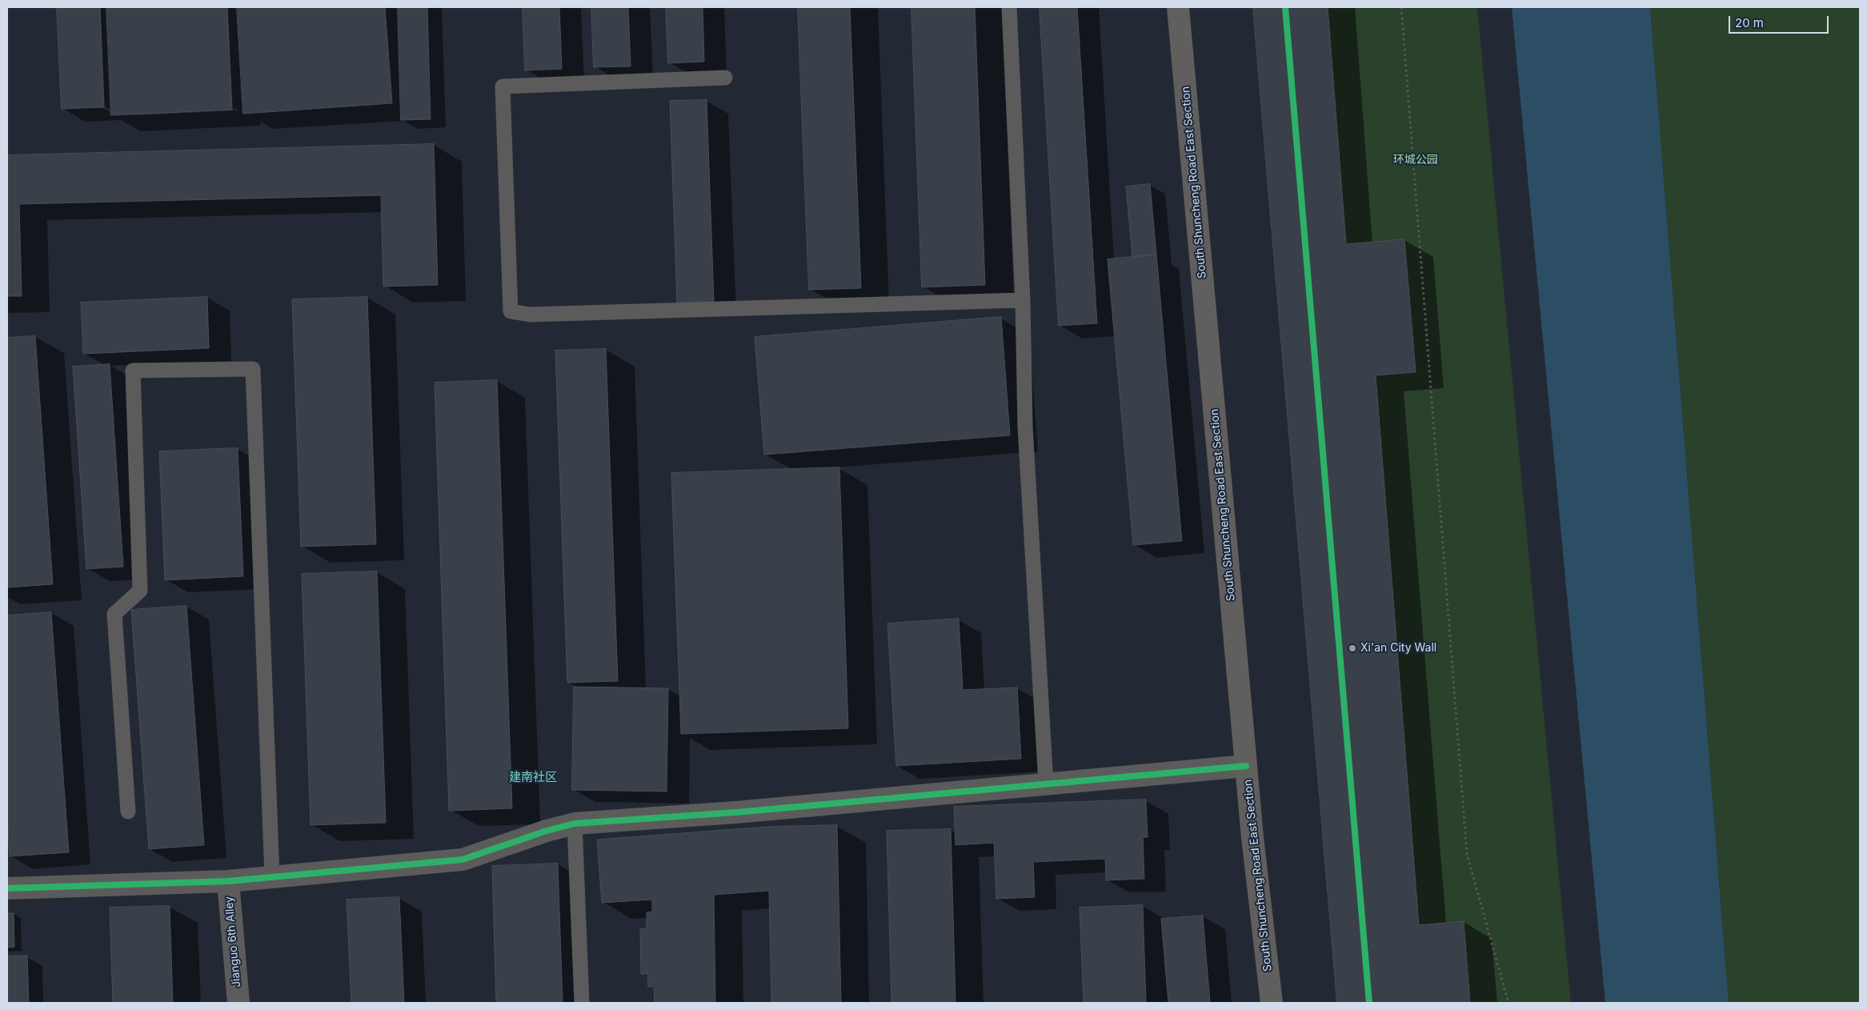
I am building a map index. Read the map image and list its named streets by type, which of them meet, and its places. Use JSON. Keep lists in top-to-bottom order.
{
  "streets": {
    "street": ["South Shuncheng Road East Section", "Jianguo 6th Alley"]
  },
  "districts": ["建南社区"],
  "parks": ["环城公园"],
  "places": ["Xi'an City Wall"],
  "scale_bar": "20 m"
}
